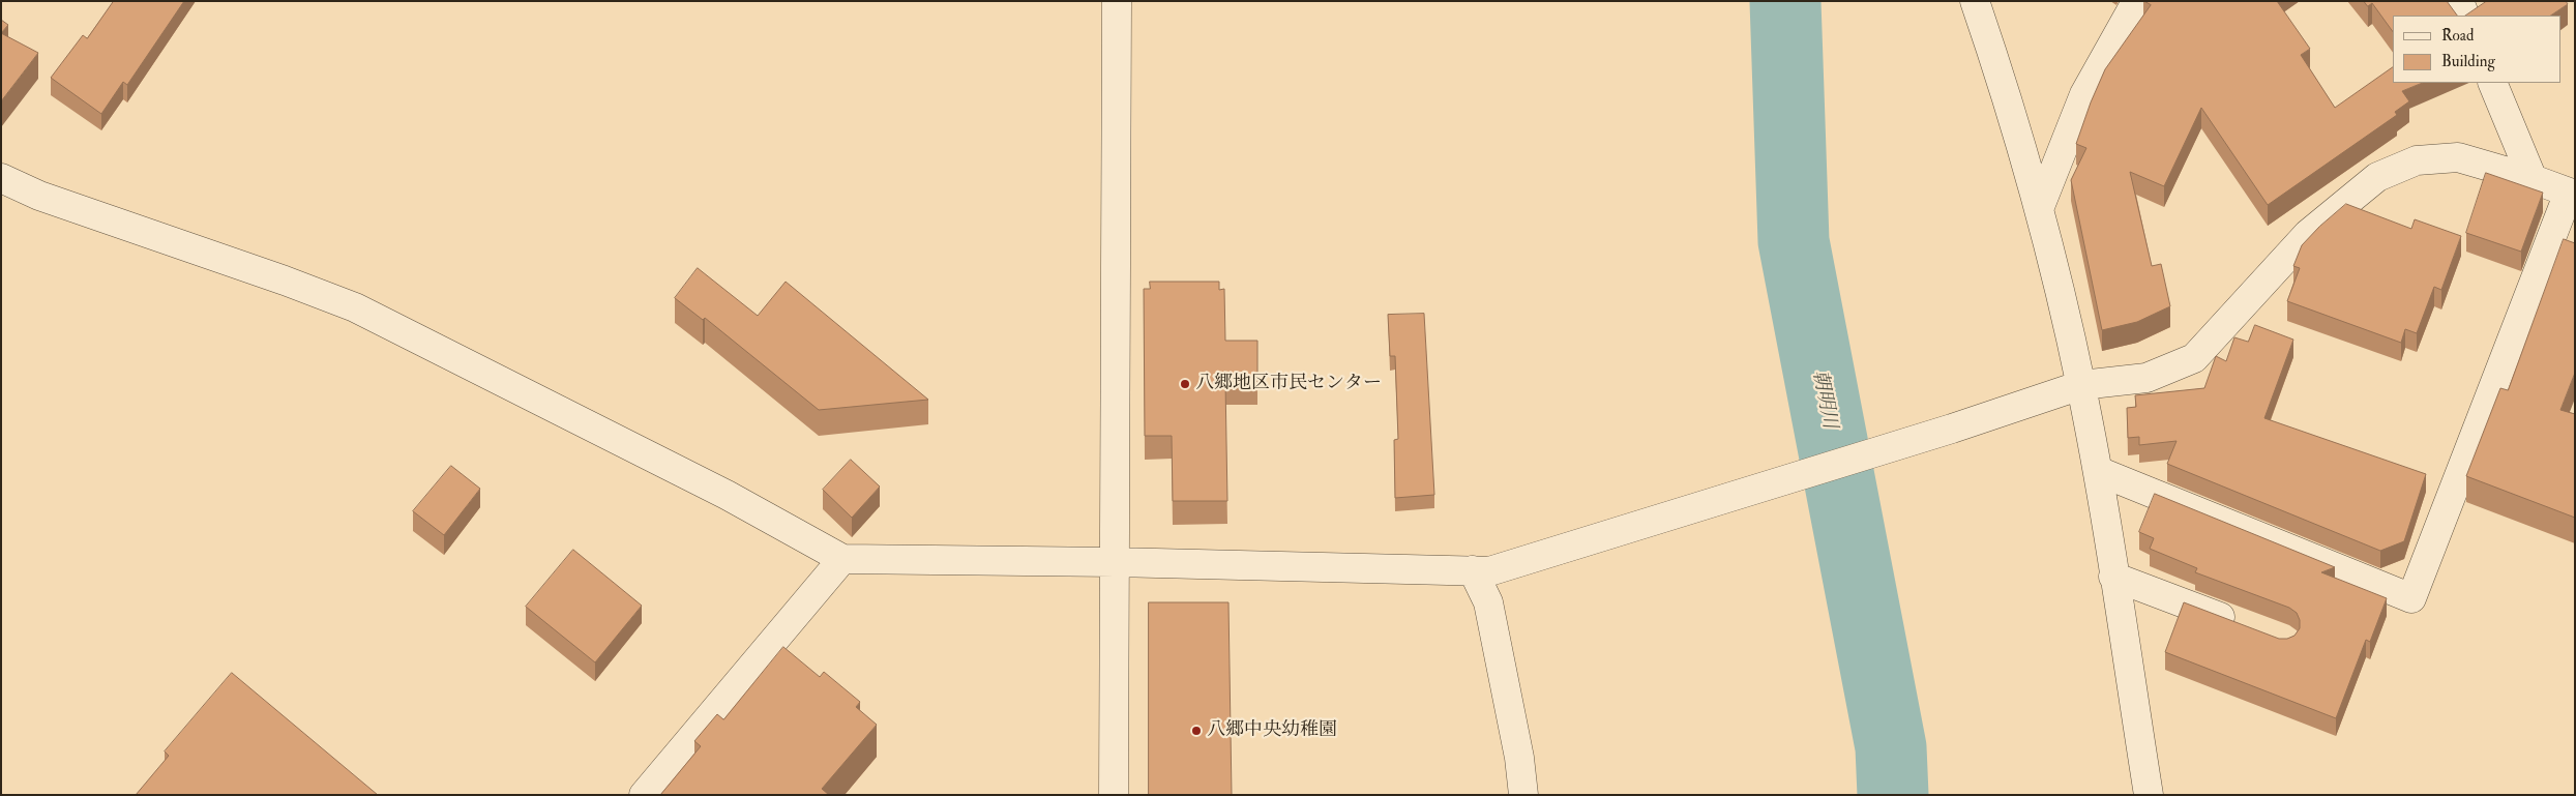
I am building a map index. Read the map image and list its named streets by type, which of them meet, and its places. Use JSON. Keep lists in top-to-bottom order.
{
  "water": ["朝明川"],
  "places": ["八郷地区市民センター", "八郷中央幼稚園"],
  "legend": ["Road", "Building"]
}
